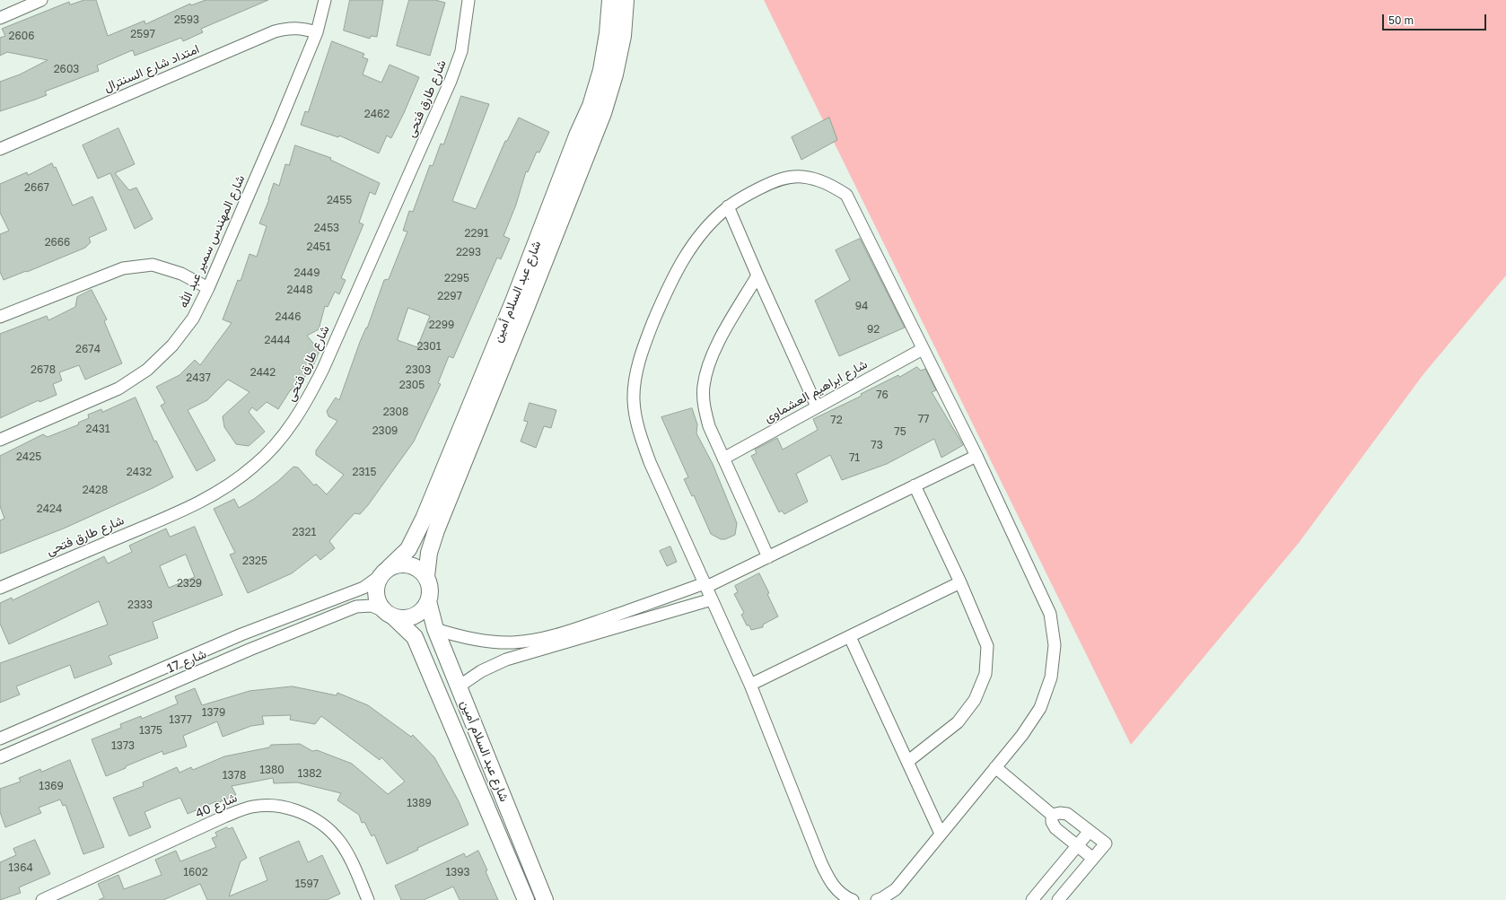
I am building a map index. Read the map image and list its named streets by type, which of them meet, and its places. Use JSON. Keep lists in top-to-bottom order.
{
  "streets": {
    "street": [
      "امتداد شارع السنترال",
      "شارع طارق فتحى",
      "شارع المهندس سمير عبد الله",
      "شارع عبد السلام أمين",
      "شارع ابراهيم العشماوى",
      "شارع 17",
      "شارع 40"
    ]
  },
  "crossings": [
    ["امتداد شارع السنترال", "شارع المهندس سمير عبد الله"],
    ["شارع عبد السلام أمين", "شارع 17"]
  ],
  "house_numbers": [
    "2593",
    "2597",
    "2606",
    "2603",
    "2462",
    "2667",
    "2455",
    "2453",
    "2291",
    "2666",
    "2451",
    "2293",
    "2449",
    "2295",
    "2448",
    "2297",
    "94",
    "2446",
    "2299",
    "92",
    "2444",
    "2301",
    "2674",
    "2678",
    "2303",
    "2442",
    "2437",
    "2305",
    "76",
    "2308",
    "77",
    "72",
    "2431",
    "2309",
    "75",
    "73",
    "2425",
    "71",
    "2432",
    "2315",
    "2428",
    "2424",
    "2321",
    "2325",
    "2329",
    "2333",
    "1379",
    "1377",
    "1375",
    "1373",
    "1380",
    "1382",
    "1378",
    "1369",
    "1389",
    "1364",
    "1602",
    "1393",
    "1597"
  ],
  "scale_bar": "50 m"
}
